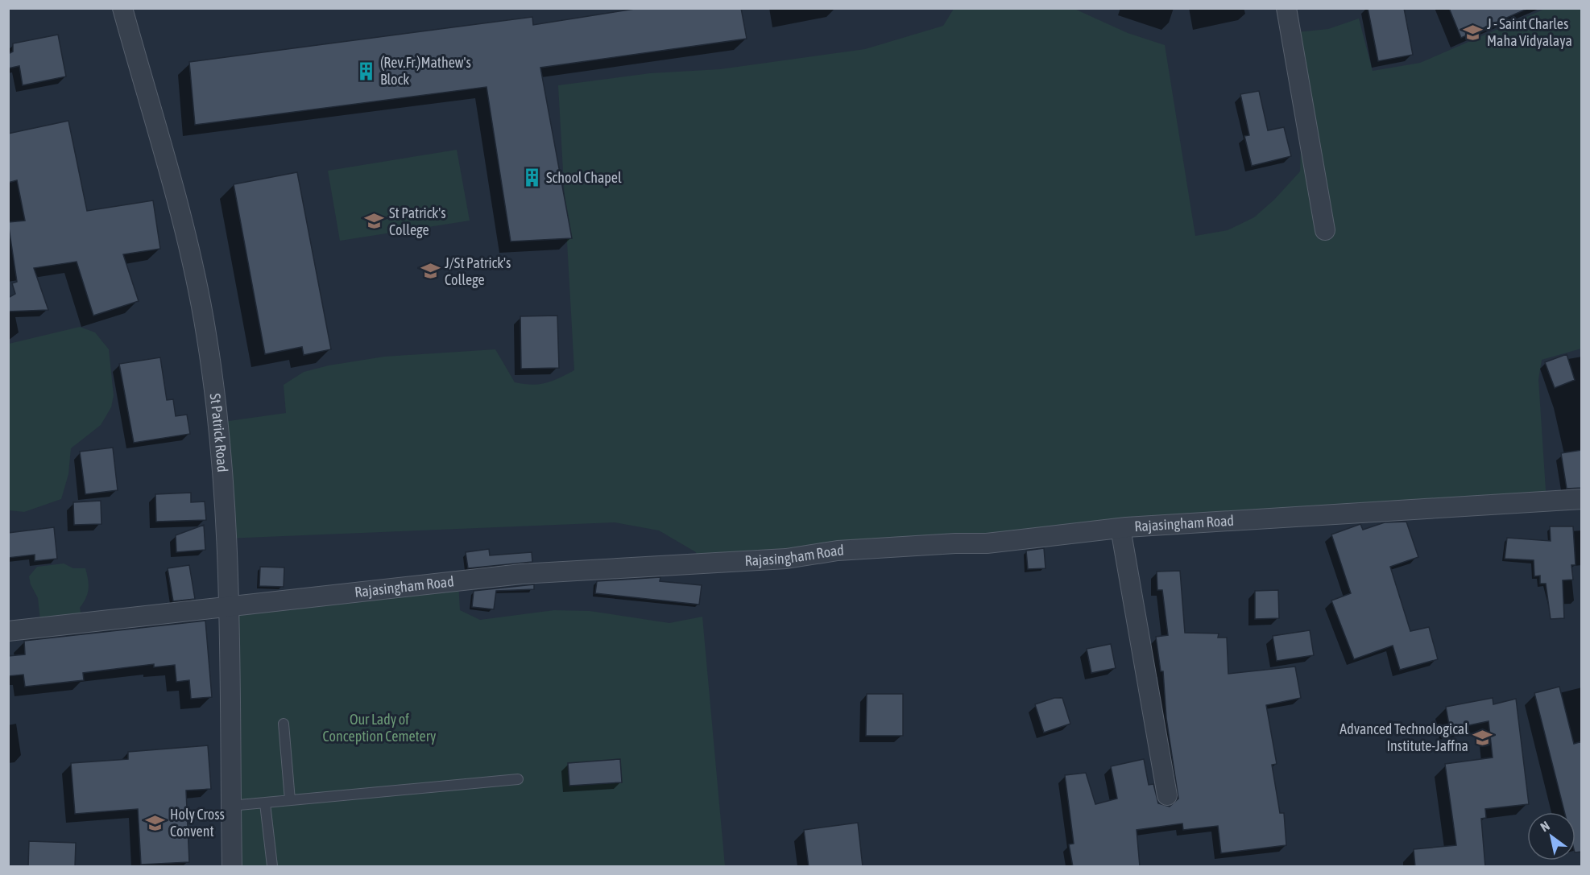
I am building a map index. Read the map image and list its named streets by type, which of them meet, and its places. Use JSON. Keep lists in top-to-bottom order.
{
  "streets": {
    "street": ["St Patrick Road", "Rajasingham Road"]
  },
  "crossings": [
    ["St Patrick Road", "Rajasingham Road"]
  ],
  "parks": ["Our Lady of Conception Cemetery"],
  "places": {
    "school or university": [
      "J - Saint Charles Maha Vidyalaya",
      "St Patrick's College",
      "J/St Patrick's College",
      "Advanced Technological Institute-Jaffna",
      "Holy Cross Convent"
    ],
    "building": ["(Rev.Fr.)Mathew's Block", "School Chapel"]
  },
  "north": "top left"
}
